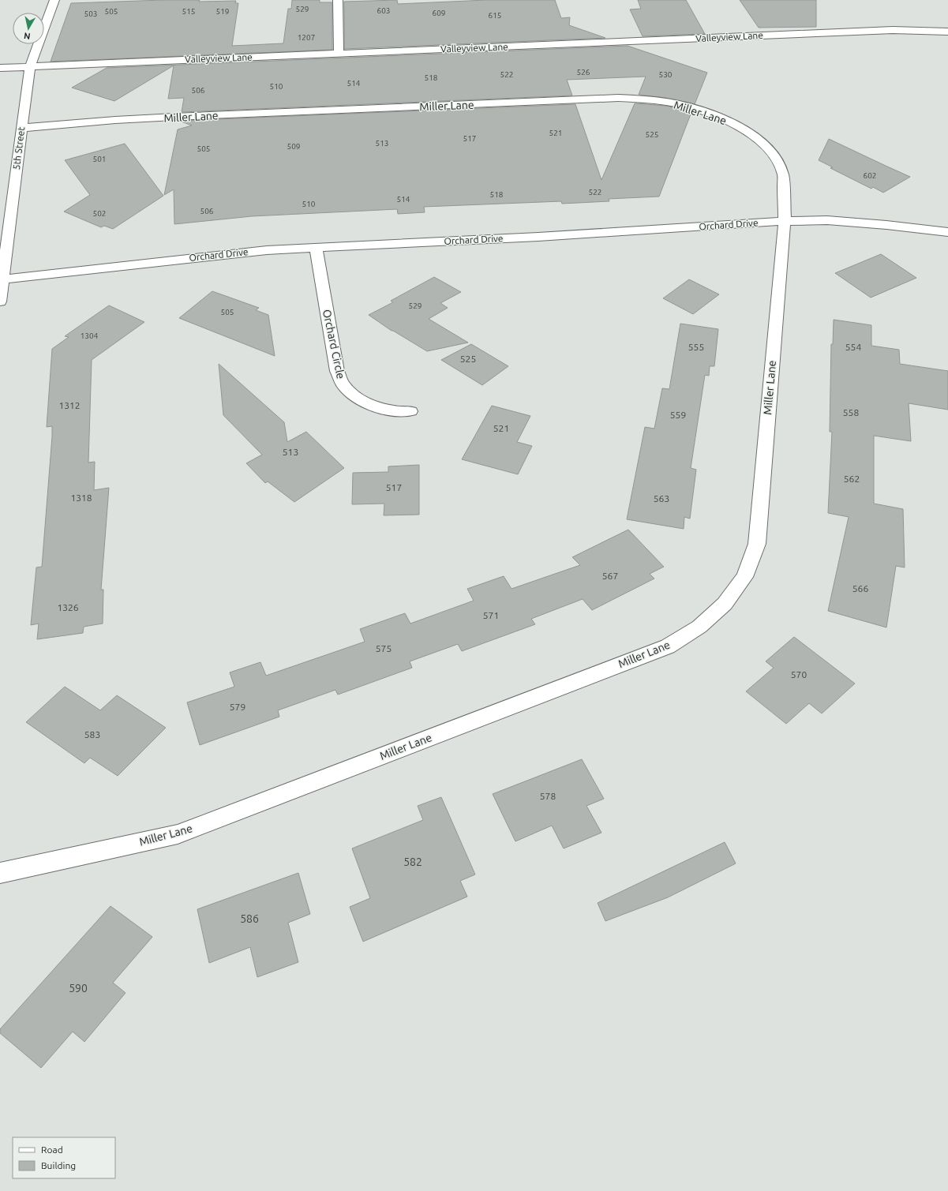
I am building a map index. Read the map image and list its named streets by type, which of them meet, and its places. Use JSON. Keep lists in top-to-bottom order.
{
  "streets": {
    "street": [
      "Valleyview Lane",
      "Miller Lane",
      "5th Street",
      "Orchard Drive",
      "Orchard Circle"
    ]
  },
  "crossings": [
    ["Valleyview Lane", "5th Street"],
    ["Miller Lane", "5th Street"],
    ["Miller Lane", "Orchard Drive"],
    ["5th Street", "Orchard Drive"],
    ["Orchard Drive", "Orchard Circle"]
  ],
  "house_numbers": [
    "529",
    "603",
    "505",
    "515",
    "519",
    "609",
    "503",
    "615",
    "1207",
    "526",
    "522",
    "530",
    "518",
    "514",
    "510",
    "506",
    "521",
    "525",
    "517",
    "513",
    "509",
    "505",
    "501",
    "602",
    "522",
    "518",
    "514",
    "510",
    "506",
    "502",
    "529",
    "505",
    "1304",
    "555",
    "554",
    "525",
    "1312",
    "558",
    "559",
    "521",
    "513",
    "562",
    "517",
    "1318",
    "563",
    "567",
    "566",
    "1326",
    "571",
    "575",
    "570",
    "579",
    "583",
    "578",
    "582",
    "586",
    "590"
  ],
  "legend": ["Road", "Building"],
  "north": "bottom"
}
